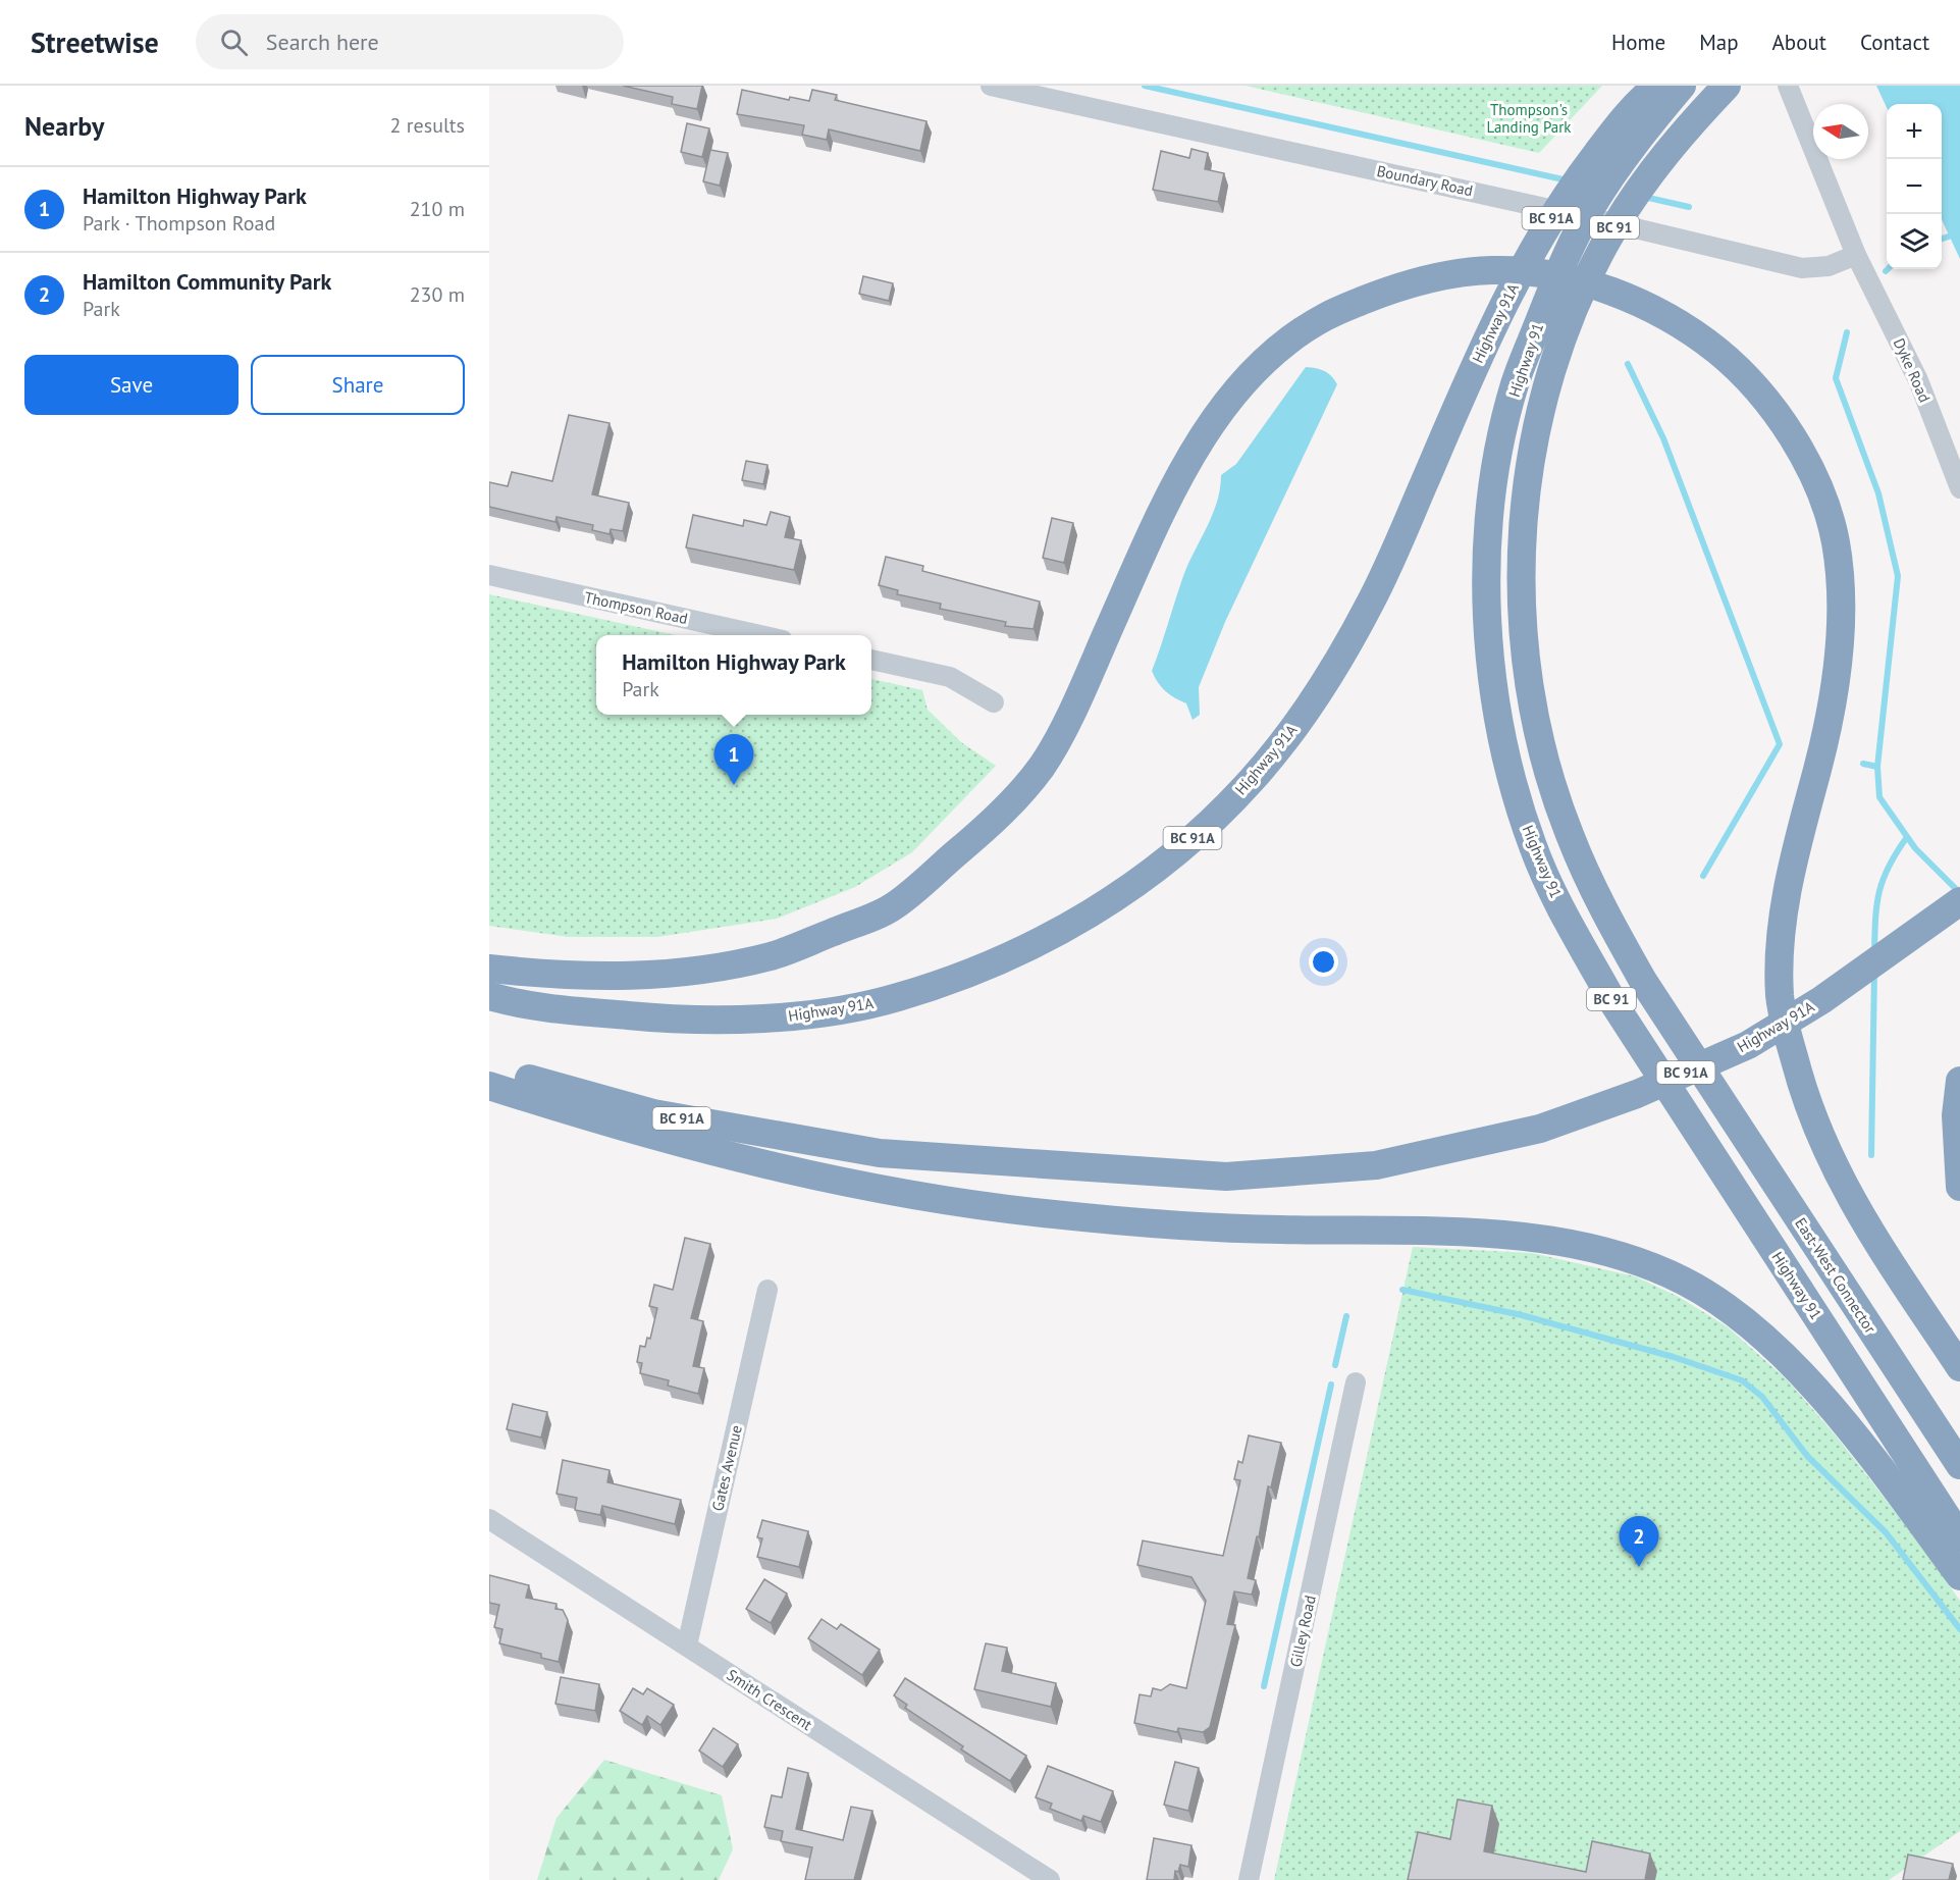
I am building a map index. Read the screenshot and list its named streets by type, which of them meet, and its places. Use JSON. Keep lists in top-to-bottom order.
{
  "streets": {
    "highway": [
      "BC 91A",
      "BC 91",
      "Highway 91A",
      "Highway 91",
      "East-West Connector"
    ],
    "street": [
      "Boundary Road",
      "Dyke Road",
      "Thompson Road",
      "Gates Avenue",
      "Gilley Road",
      "Smith Crescent"
    ]
  },
  "crossings": [
    ["Boundary Road", "Dyke Road"],
    ["Highway 91", "East-West Connector"],
    ["Gates Avenue", "Smith Crescent"]
  ],
  "parks": ["Thompson's Landing Park"],
  "north": "left",
  "page": {
    "header": "Streetwise",
    "search": "Search here",
    "nav": [
      "Home",
      "Map",
      "About",
      "Contact"
    ],
    "heading": ["Nearby", "2 results"],
    "map_buttons": ["+", "−"],
    "list": [
      {
        "mark": "1",
        "name": "Hamilton Highway Park",
        "note": "Park · Thompson Road",
        "value": "210 m"
      },
      {
        "mark": "2",
        "name": "Hamilton Community Park",
        "note": "Park",
        "value": "230 m"
      }
    ],
    "buttons": ["Save", "Share"],
    "popup": ["Hamilton Highway Park", "Park"],
    "pins": ["1", "2"]
  }
}
